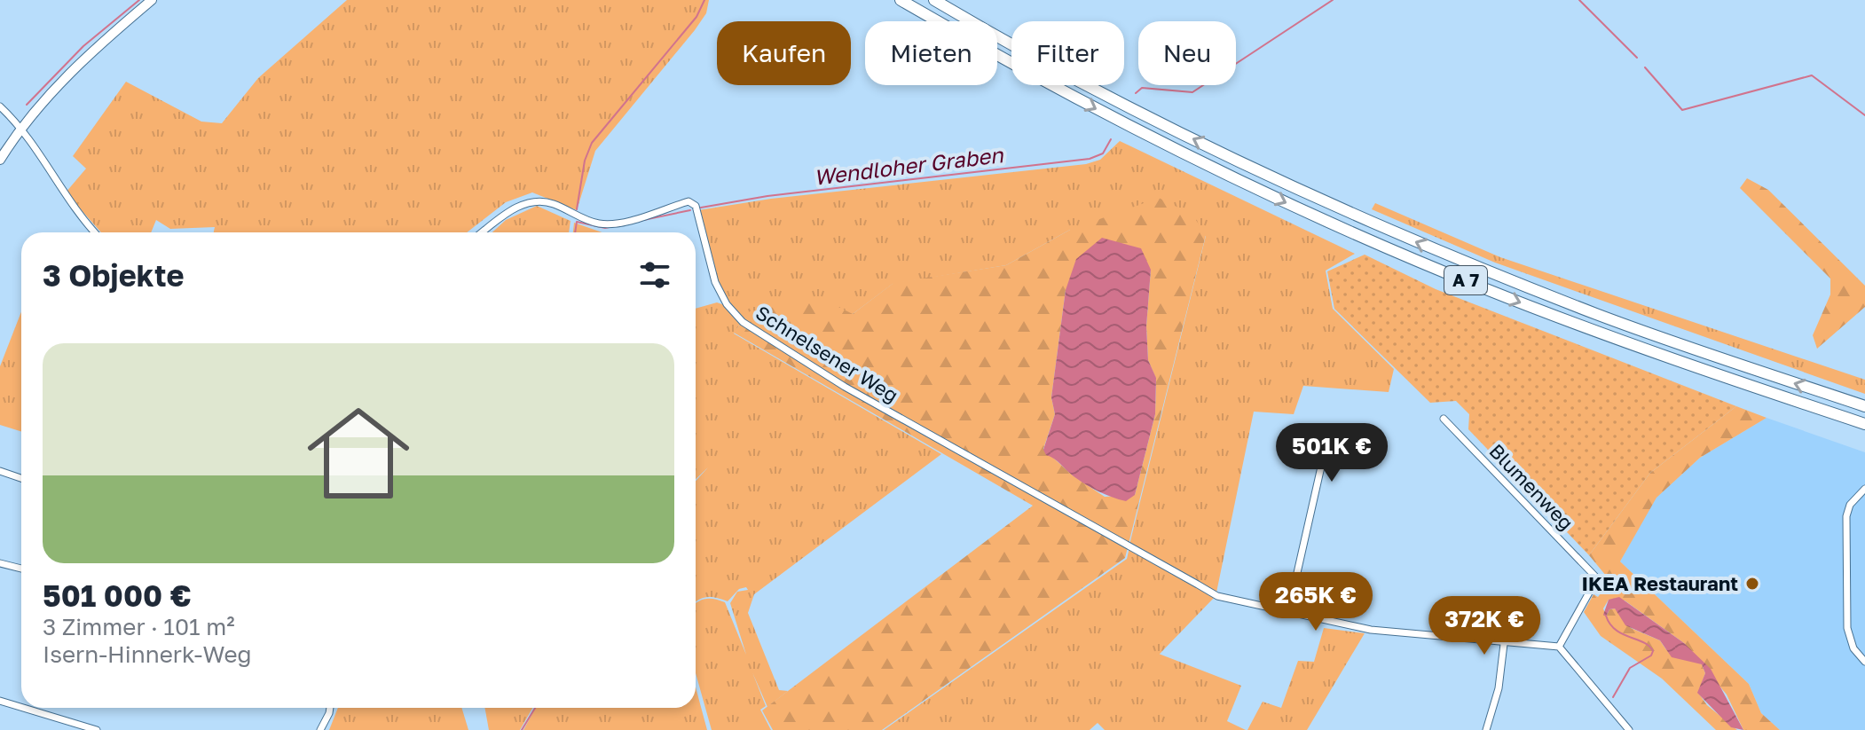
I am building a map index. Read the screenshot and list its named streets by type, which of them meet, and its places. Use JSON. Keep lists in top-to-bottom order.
{
  "streets": {
    "highway": ["A 7"],
    "street": ["Schnelsener Weg", "Blumenweg"]
  },
  "water": ["Wendloher Graben"],
  "places": ["IKEA Restaurant"],
  "page": {
    "chip": [
      "Kaufen",
      "Mieten",
      "Filter",
      "Neu"
    ],
    "heading": "3 Objekte",
    "list": [
      {
        "name": "501 000 €",
        "note": "3 Zimmer · 101 m² · Isern-Hinnerk-Weg"
      }
    ],
    "price": ["501K €", "265K €", "372K €"]
  }
}
